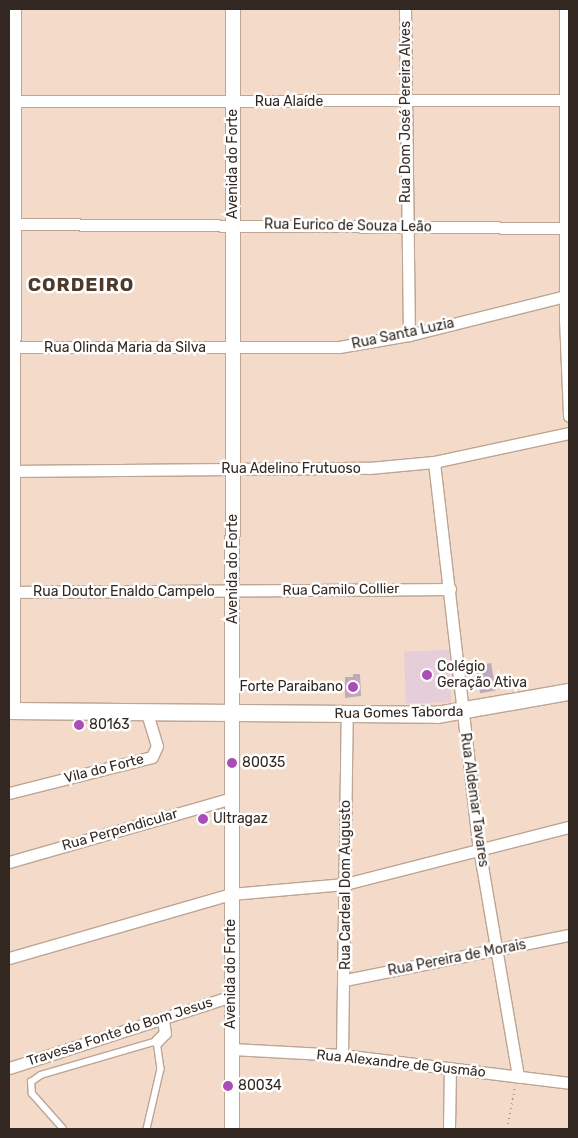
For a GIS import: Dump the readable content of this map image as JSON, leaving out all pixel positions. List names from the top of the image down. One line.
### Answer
{"streets":{"main road":["Rua Gomes Taborda"],"street":["Rua Alaíde","Rua Dom José Pereira Alves","Avenida do Forte","Rua Eurico de Souza Leão","Rua Santa Luzia","Rua Olinda Maria da Silva","Rua Adelino Frutuoso","Rua Camilo Collier","Rua Doutor Enaldo Campelo","Vila do Forte","Rua Aldemar Tavares","Rua Perpendicular","Rua Cardeal Dom Augusto","Rua Pereira de Morais","Travessa Fonte do Bom Jesus","Rua Alexandre de Gusmão"]},"crossings":[["Rua Alaíde","Rua Dom José Pereira Alves"],["Rua Alaíde","Avenida do Forte"],["Rua Dom José Pereira Alves","Rua Eurico de Souza Leão"],["Rua Dom José Pereira Alves","Rua Santa Luzia"],["Avenida do Forte","Rua Eurico de Souza Leão"],["Avenida do Forte","Rua Santa Luzia"],["Avenida do Forte","Rua Olinda Maria da Silva"],["Avenida do Forte","Rua Adelino Frutuoso"],["Avenida do Forte","Rua Camilo Collier"],["Avenida do Forte","Rua Doutor Enaldo Campelo"],["Avenida do Forte","Rua Gomes Taborda"],["Avenida do Forte","Rua Perpendicular"],["Avenida do Forte","Travessa Fonte do Bom Jesus"],["Avenida do Forte","Rua Alexandre de Gusmão"],["Rua Santa Luzia","Rua Olinda Maria da Silva"],["Rua Adelino Frutuoso","Rua Aldemar Tavares"],["Rua Camilo Collier","Rua Doutor Enaldo Campelo"],["Rua Camilo Collier","Rua Aldemar Tavares"],["Rua Gomes Taborda","Vila do Forte"],["Rua Gomes Taborda","Rua Aldemar Tavares"],["Rua Gomes Taborda","Rua Cardeal Dom Augusto"],["Rua Aldemar Tavares","Rua Pereira de Morais"],["Rua Aldemar Tavares","Rua Alexandre de Gusmão"],["Rua Cardeal Dom Augusto","Rua Pereira de Morais"],["Rua Cardeal Dom Augusto","Rua Alexandre de Gusmão"]],"districts":["CORDEIRO"],"places":["Colégio Geração Ativa","Forte Paraibano","80163","80035","Ultragaz","80034"]}
